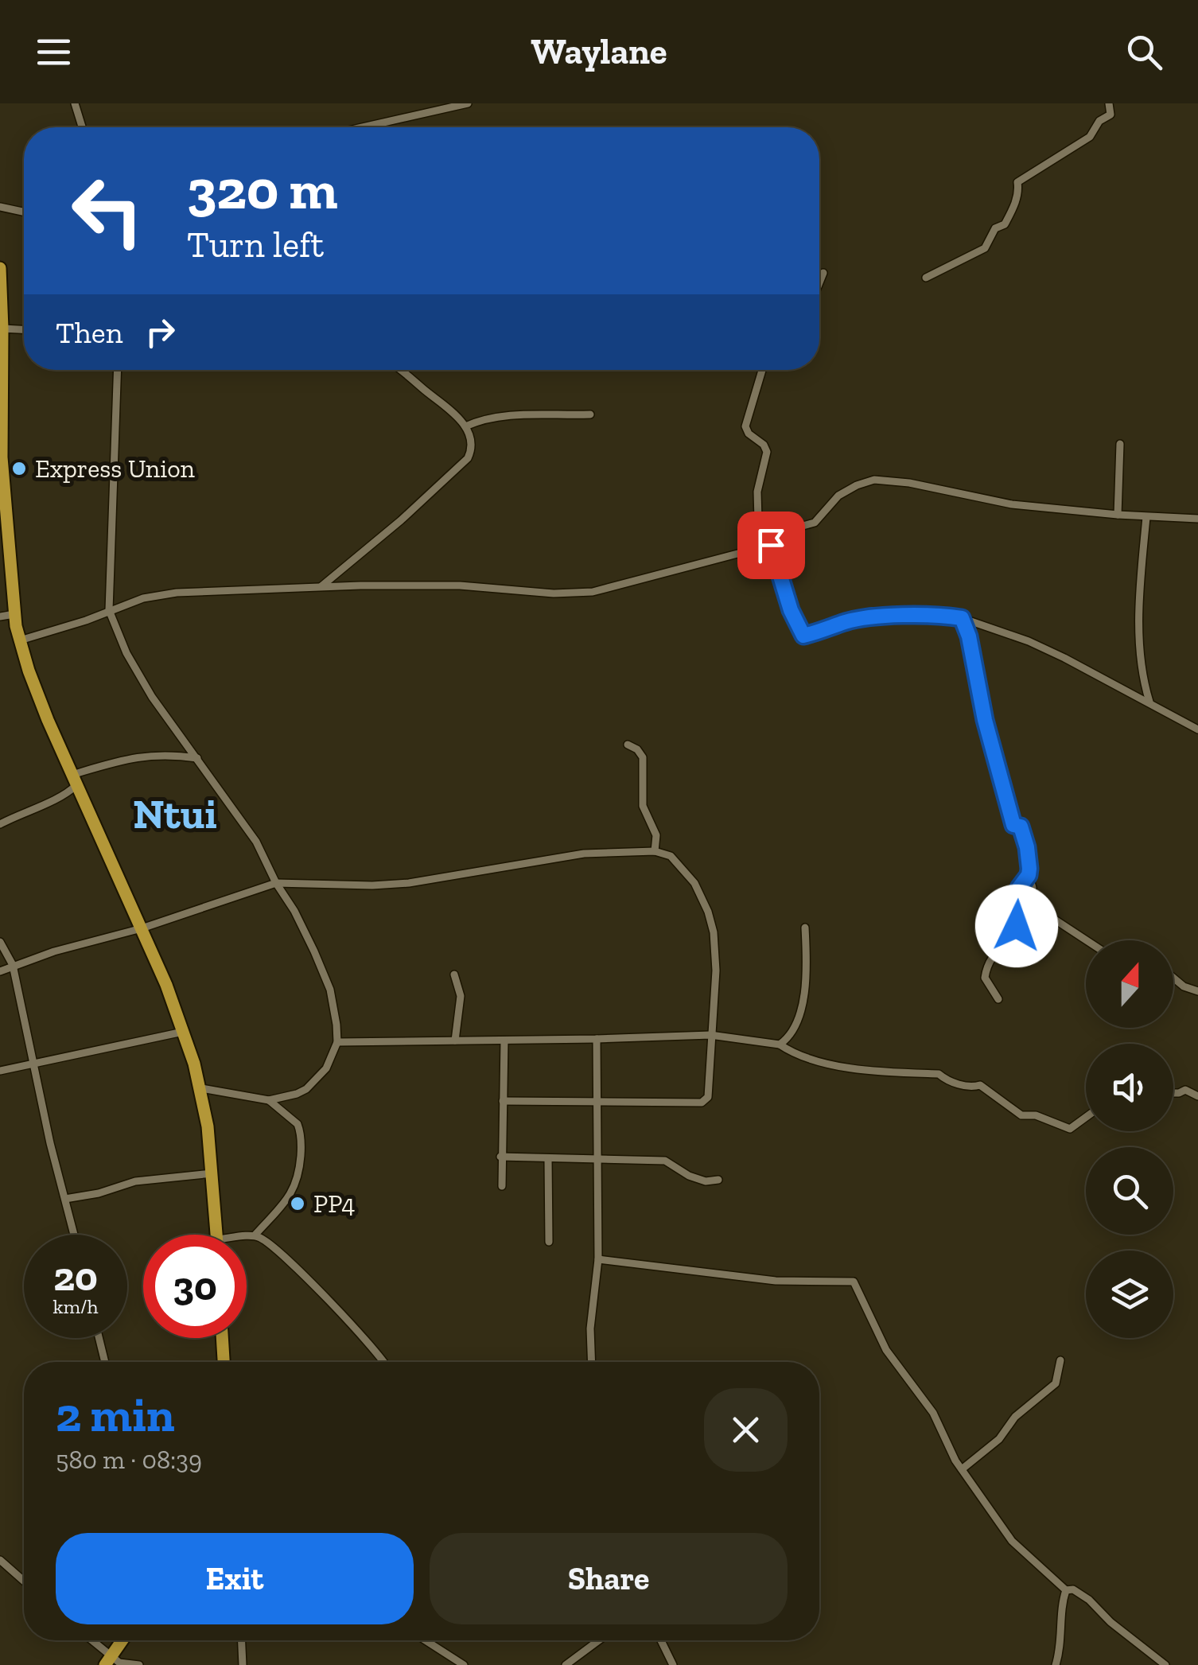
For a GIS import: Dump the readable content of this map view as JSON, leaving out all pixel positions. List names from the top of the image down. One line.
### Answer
{"districts":["Ntui"],"places":["Express Union","PP4"],"north":"top","page":{"header":"Waylane","turn":["320 m","Turn left"],"then":"Then","speed":"20 km/h","limit":"30","heading":["2 min","580 m · 08:39"],"buttons":["Exit","Share"]}}
